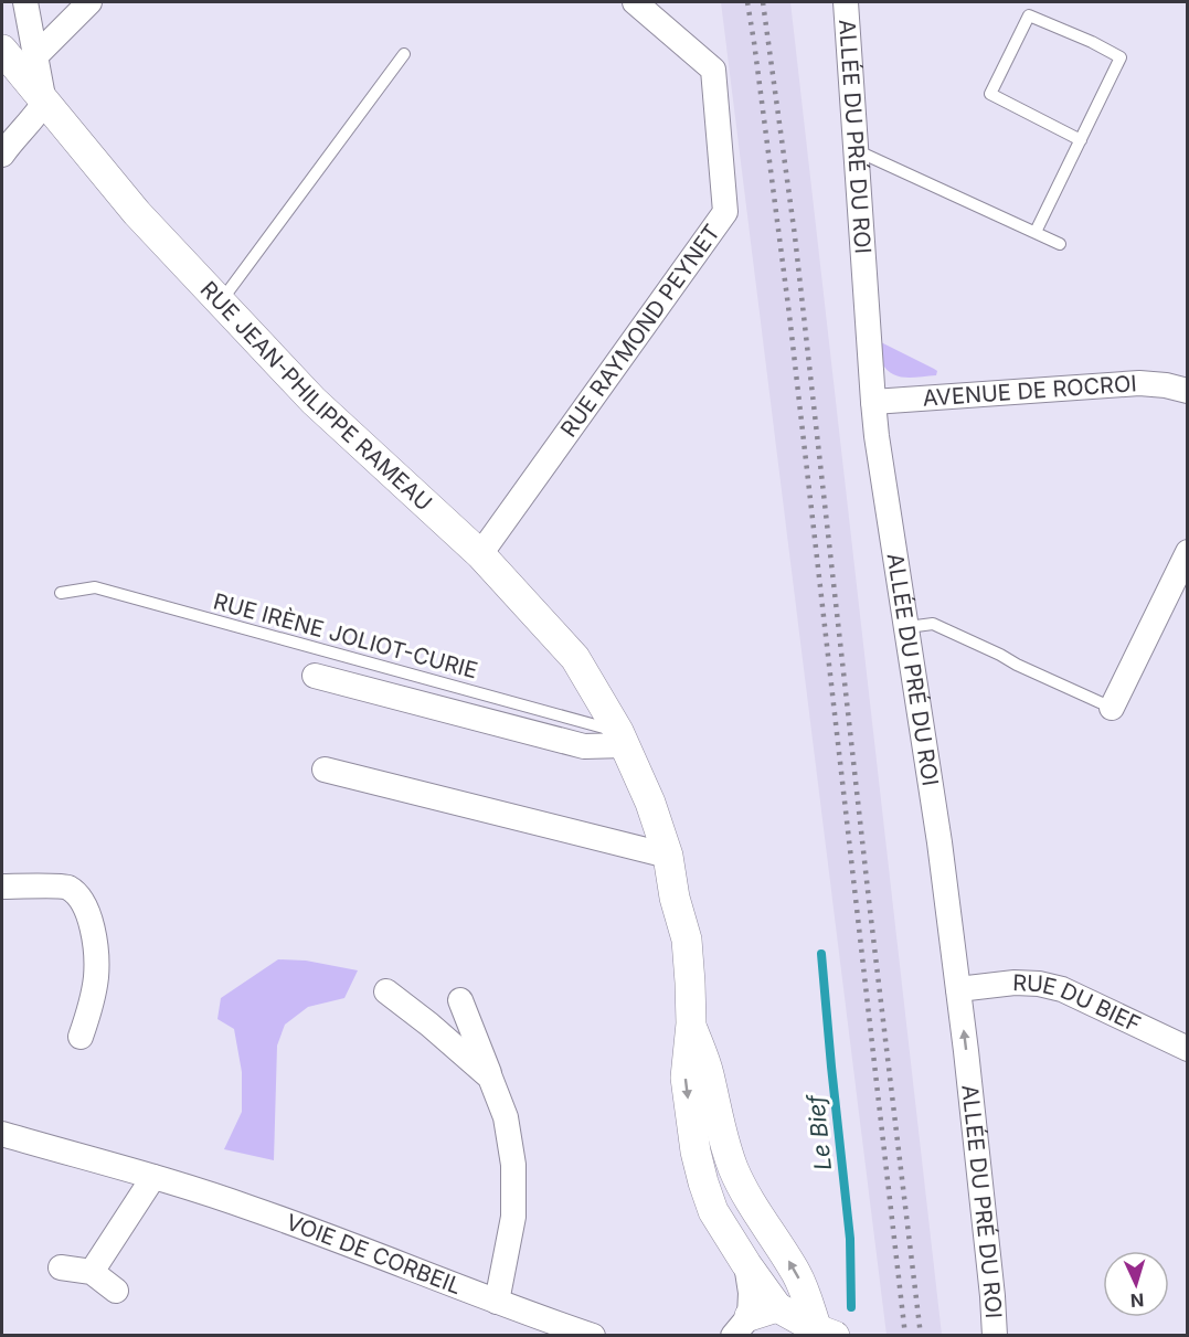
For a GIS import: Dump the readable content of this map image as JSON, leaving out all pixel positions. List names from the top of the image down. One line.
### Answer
{"streets":{"street":["ALLÉE DU PRÉ DU ROI","RUE RAYMOND PEYNET","AVENUE DE ROCROI","RUE JEAN-PHILIPPE RAMEAU","RUE DU BIEF","VOIE DE CORBEIL"],"lane":["RUE IRÈNE JOLIOT-CURIE"]},"crossings":[["ALLÉE DU PRÉ DU ROI","AVENUE DE ROCROI"],["ALLÉE DU PRÉ DU ROI","RUE DU BIEF"],["RUE RAYMOND PEYNET","RUE JEAN-PHILIPPE RAMEAU"],["RUE JEAN-PHILIPPE RAMEAU","RUE IRÈNE JOLIOT-CURIE"]],"water":["Le Bief"],"north":"bottom"}
